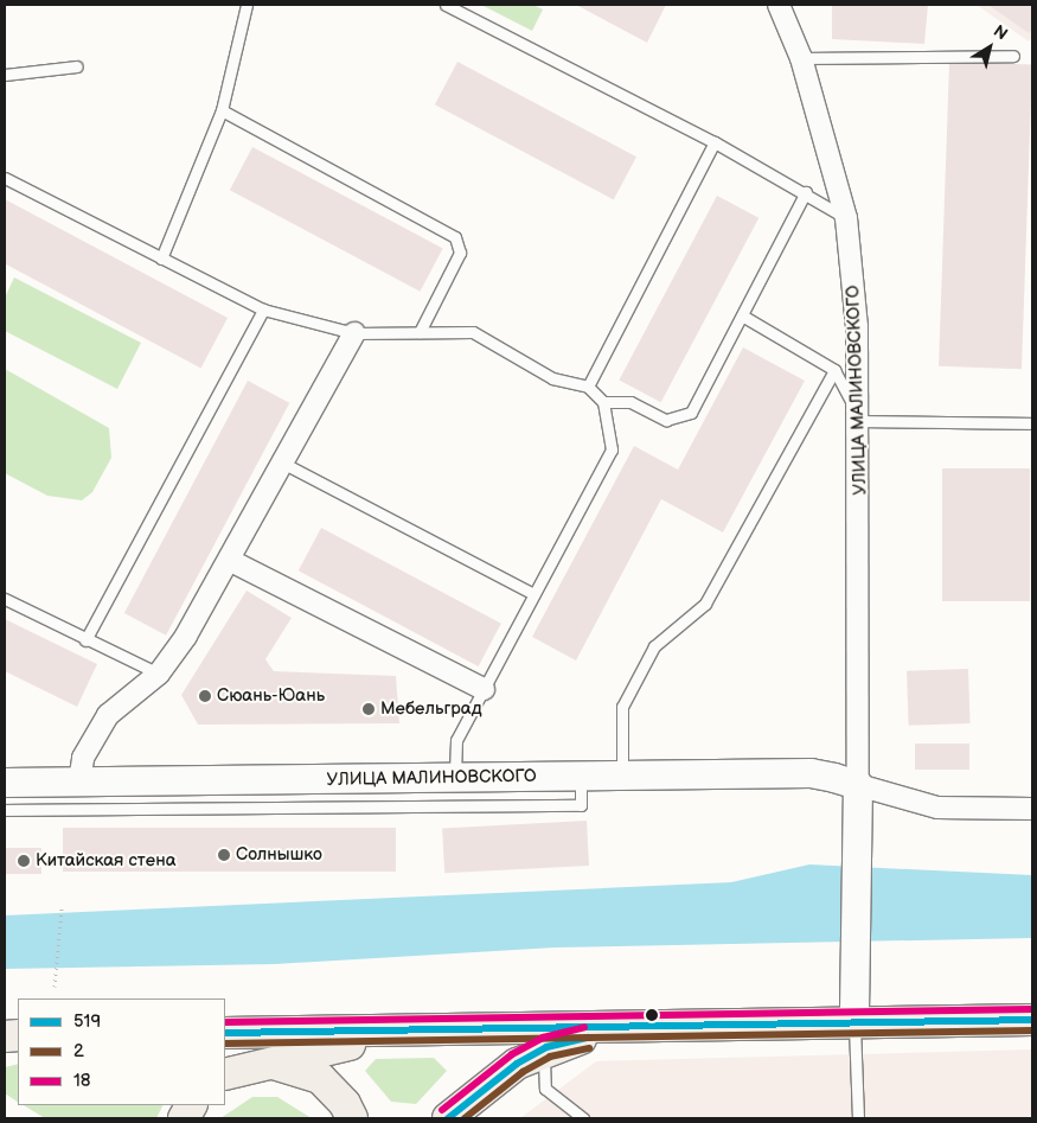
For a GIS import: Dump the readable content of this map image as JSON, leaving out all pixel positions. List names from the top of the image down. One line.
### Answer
{"streets":{"main road":["УЛИЦА МАЛИНОВСКОГО"]},"places":["Сюань-Юань","Мебельград","Солнышко","Китайская стена"],"lines":["transit line 18","transit line 519","transit line 2"],"legend":["519","2","18"],"north":"top right"}
